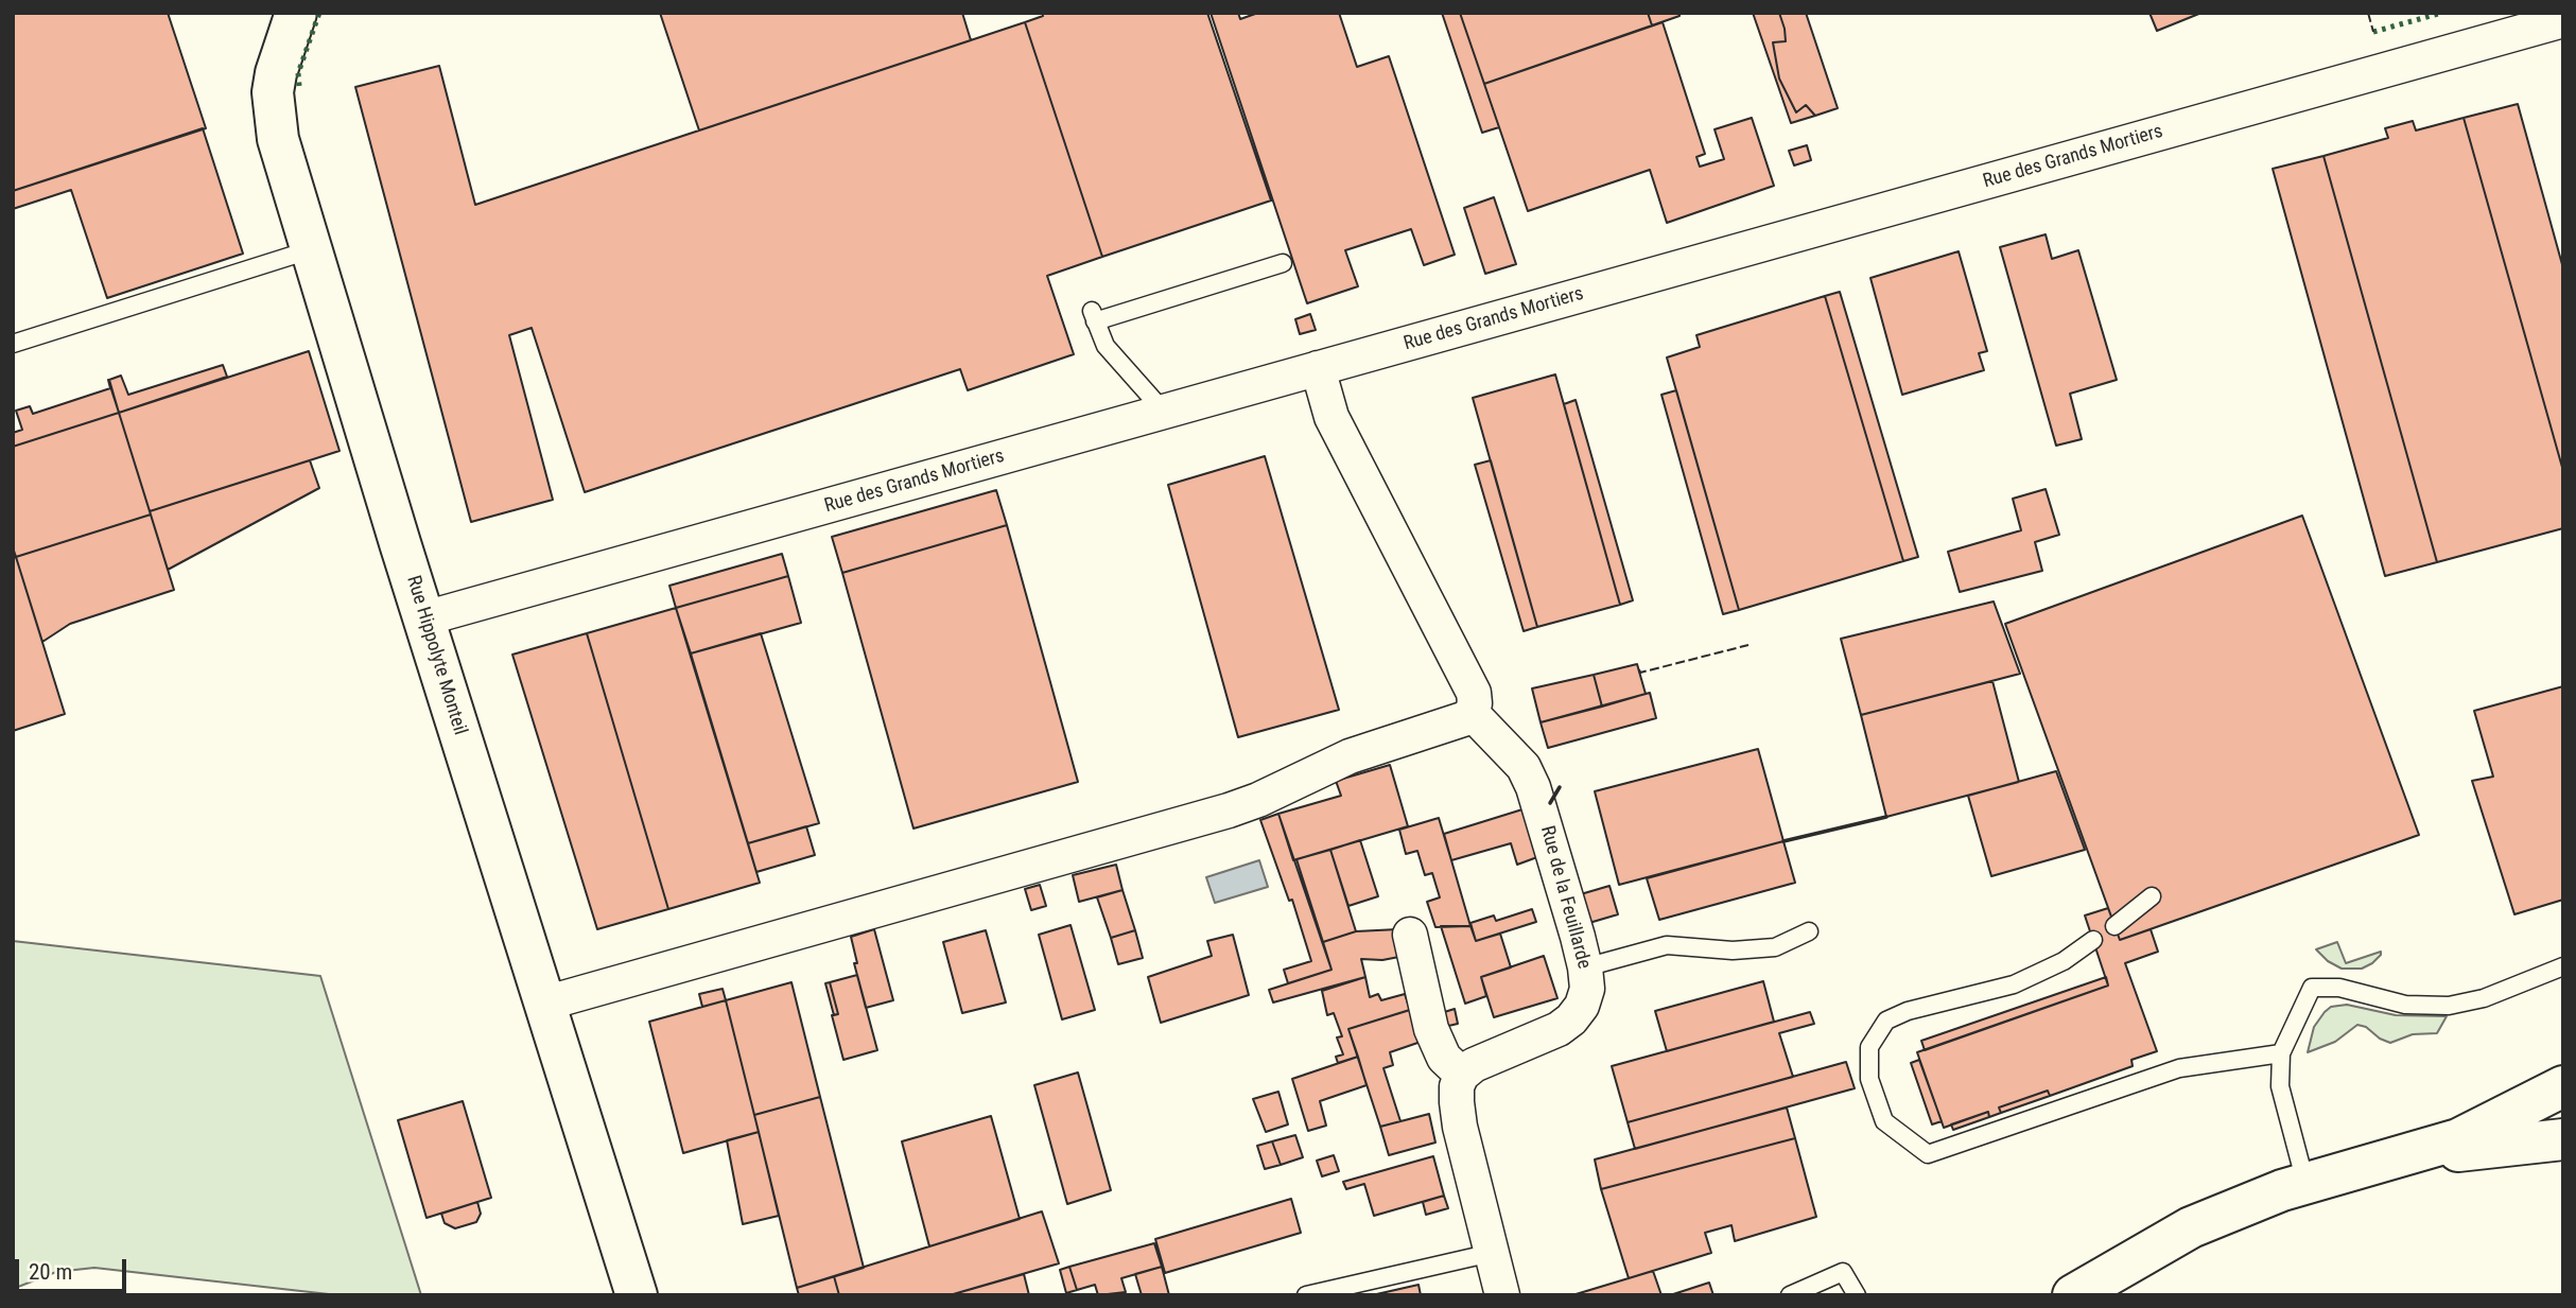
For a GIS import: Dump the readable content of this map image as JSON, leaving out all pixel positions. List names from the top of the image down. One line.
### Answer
{"streets":{"street":["Rue des Grands Mortiers","Rue Hippolyte Monteil","Rue de la Feuillarde"]},"crossings":[["Rue des Grands Mortiers","Rue Hippolyte Monteil"]],"scale_bar":"20 m"}
